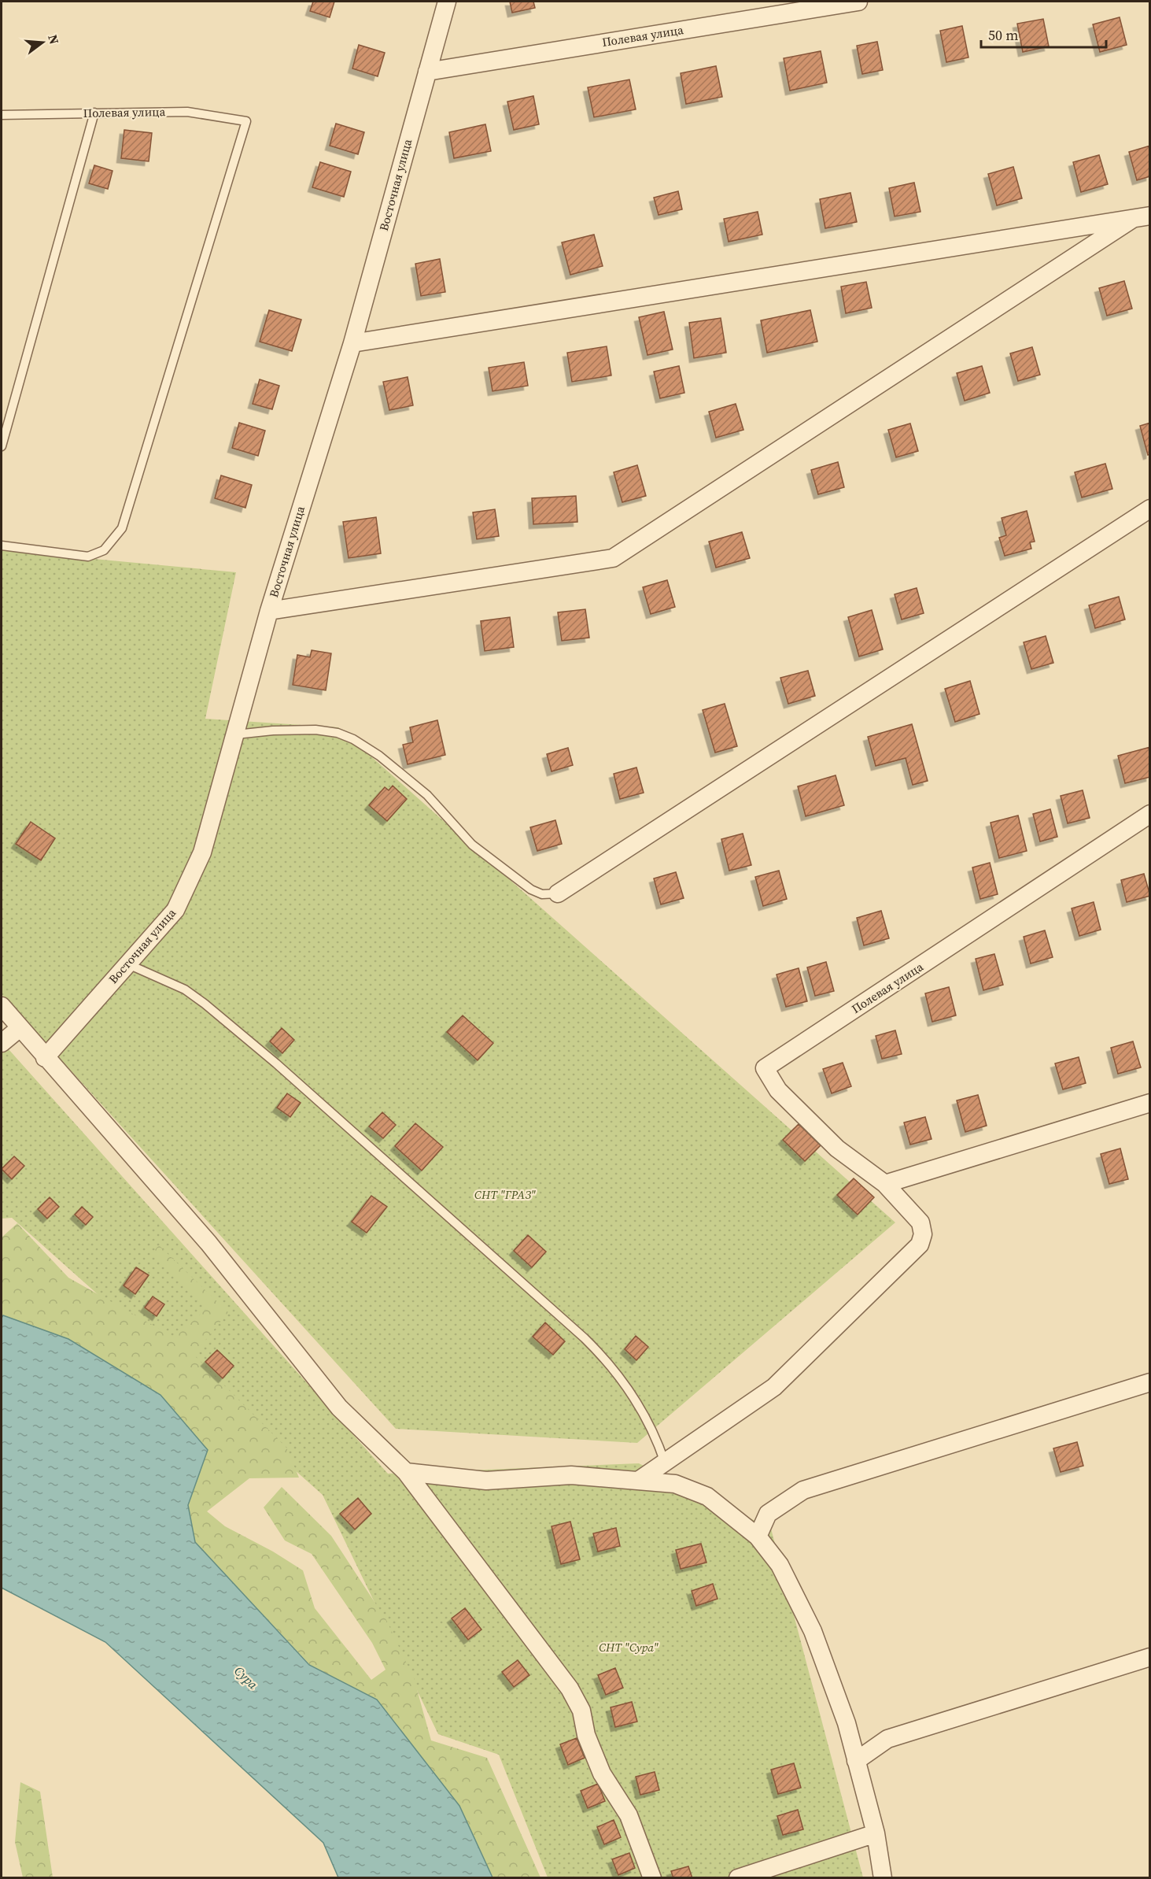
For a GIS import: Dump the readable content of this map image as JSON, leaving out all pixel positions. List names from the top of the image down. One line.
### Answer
{"streets":{"street":["Полевая улица","Восточная улица"]},"crossings":[["Полевая улица","Восточная улица"]],"water":["Сура"],"parks":["СНТ \"ГРАЗ\"","СНТ \"Сура\""],"scale_bar":"50 m","north":"right"}
